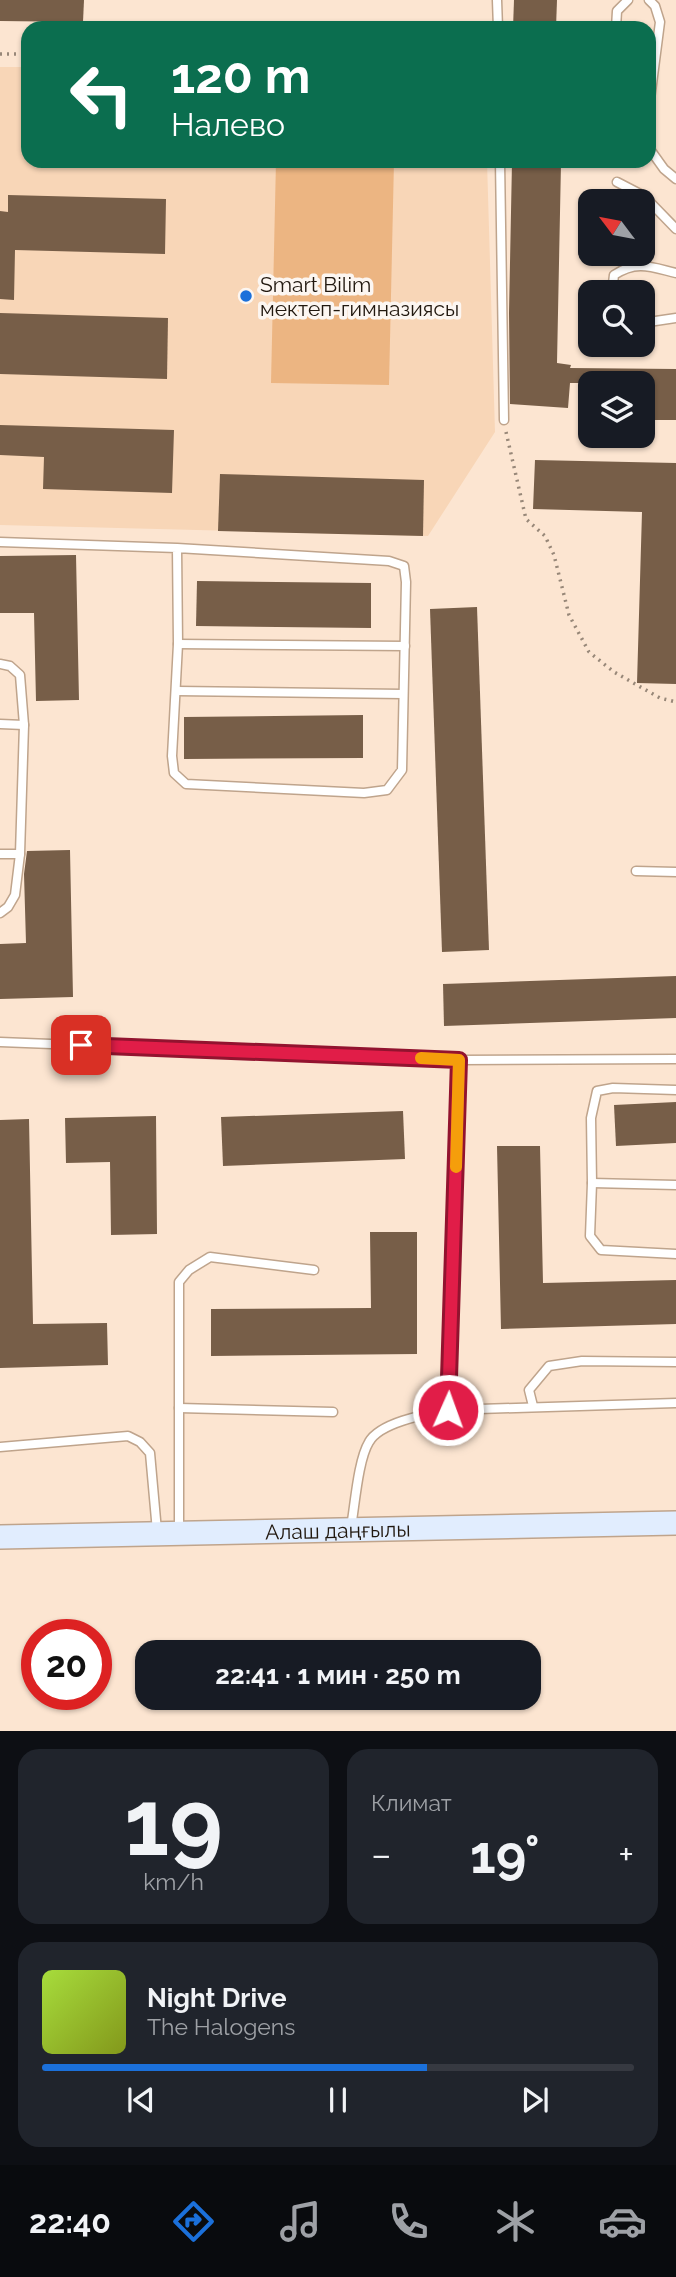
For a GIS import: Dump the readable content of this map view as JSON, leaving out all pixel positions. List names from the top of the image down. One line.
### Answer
{"streets":{"main road":["Алаш даңғылы"]},"places":["Smart Bilim мектеп-гимназиясы"],"north":"top left","page":{"turn":["120 m","Налево"],"limit":"20","trip":"22:41 · 1 мин · 250 m","tile":[["19","km/h"],"Климат"],"heat":["−","19°","+"],"song":["Night Drive","The Halogens"],"tabs":"22:40"}}
